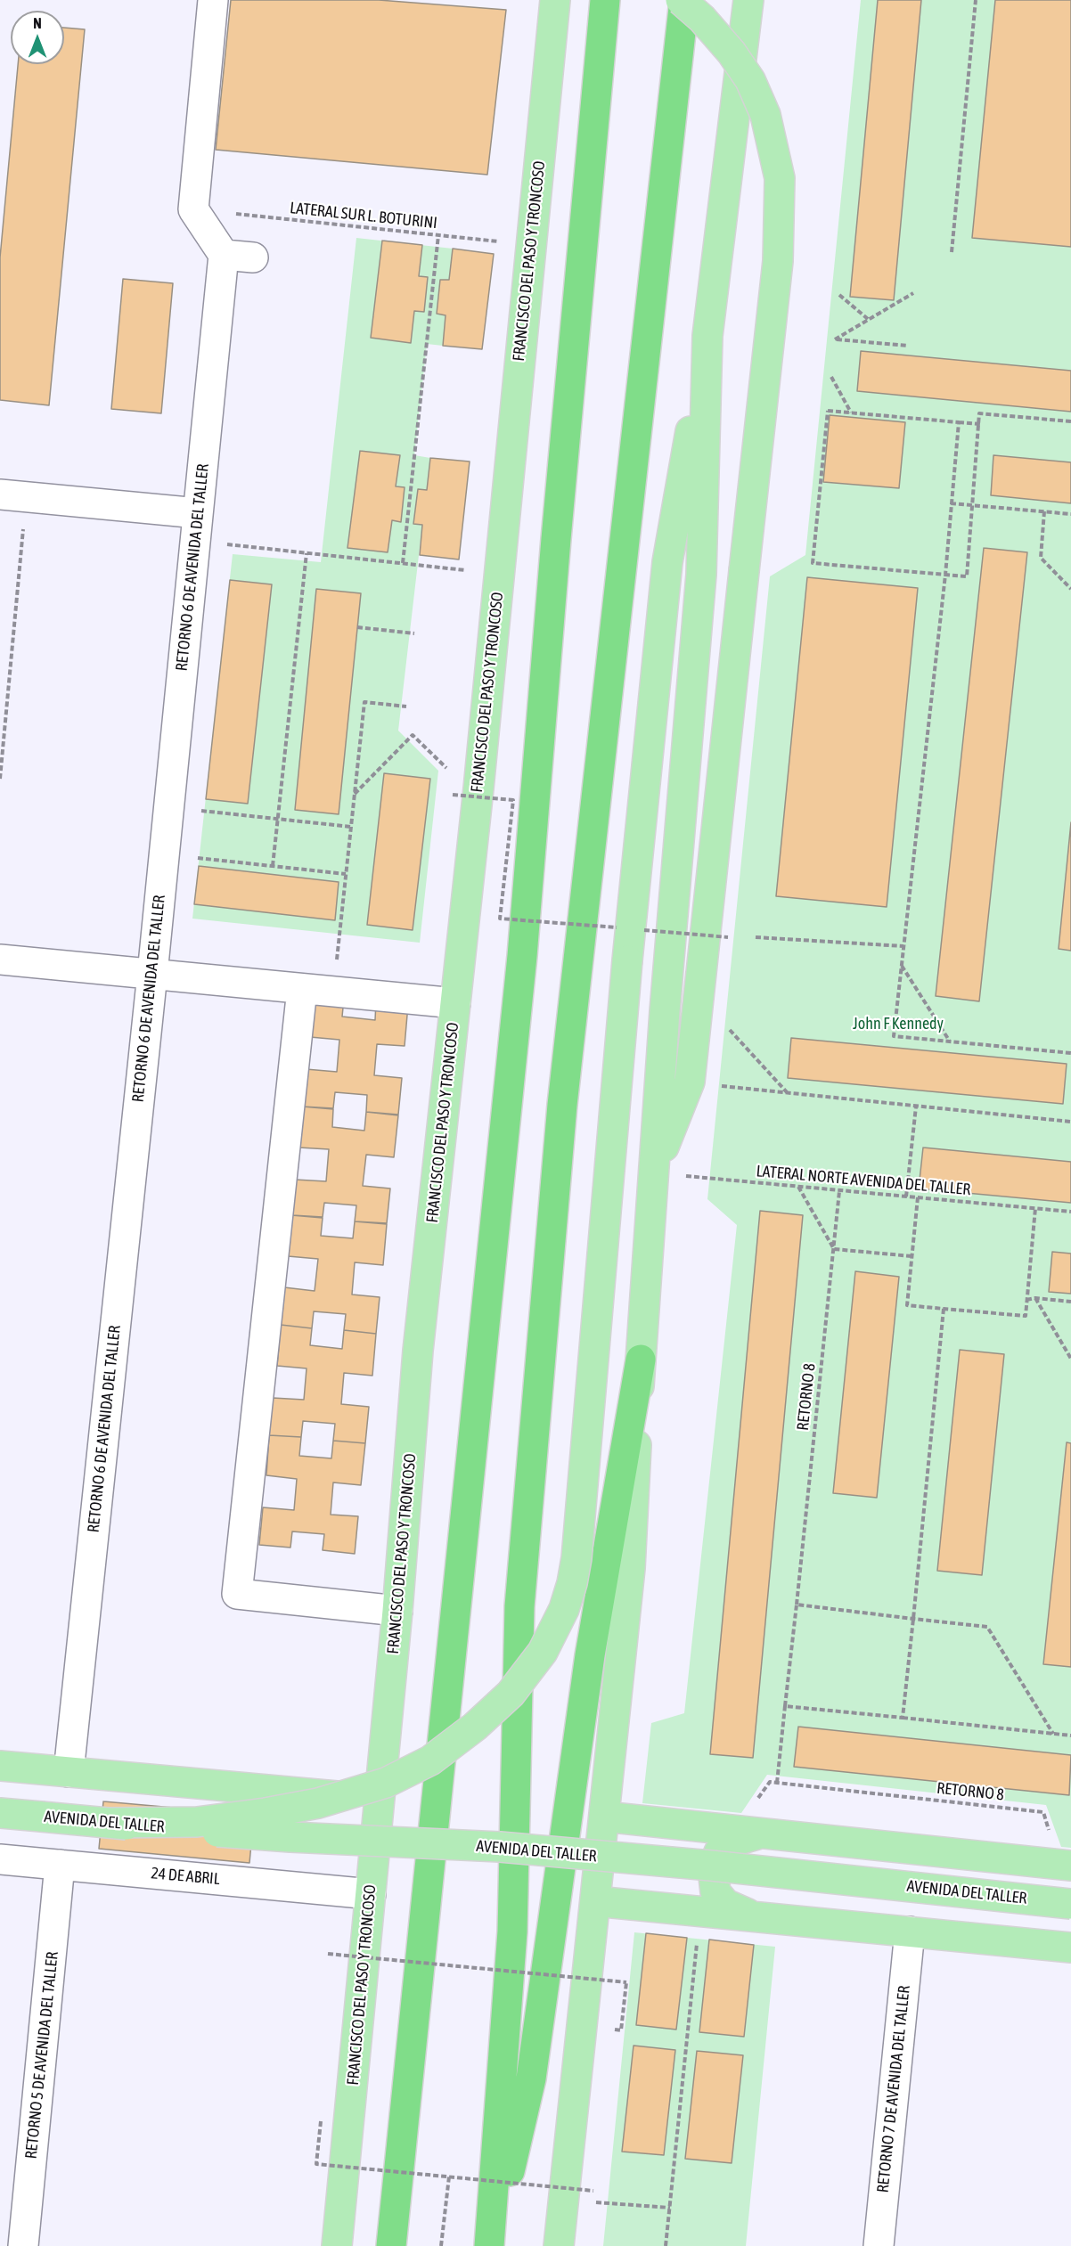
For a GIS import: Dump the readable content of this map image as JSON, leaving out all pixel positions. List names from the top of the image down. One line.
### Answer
{"streets":{"main road":["FRANCISCO DEL PASO Y TRONCOSO","AVENIDA DEL TALLER"],"street":["RETORNO 6 DE AVENIDA DEL TALLER","24 DE ABRIL","RETORNO 5 DE AVENIDA DEL TALLER","RETORNO 7 DE AVENIDA DEL TALLER"],"path":["LATERAL SUR L. BOTURINI","LATERAL NORTE AVENIDA DEL TALLER","RETORNO 8"]},"crossings":[["LATERAL SUR L. BOTURINI","FRANCISCO DEL PASO Y TRONCOSO"],["FRANCISCO DEL PASO Y TRONCOSO","24 DE ABRIL"],["LATERAL NORTE AVENIDA DEL TALLER","RETORNO 8"],["24 DE ABRIL","RETORNO 5 DE AVENIDA DEL TALLER"]],"parks":["John F Kennedy"],"north":"top"}
